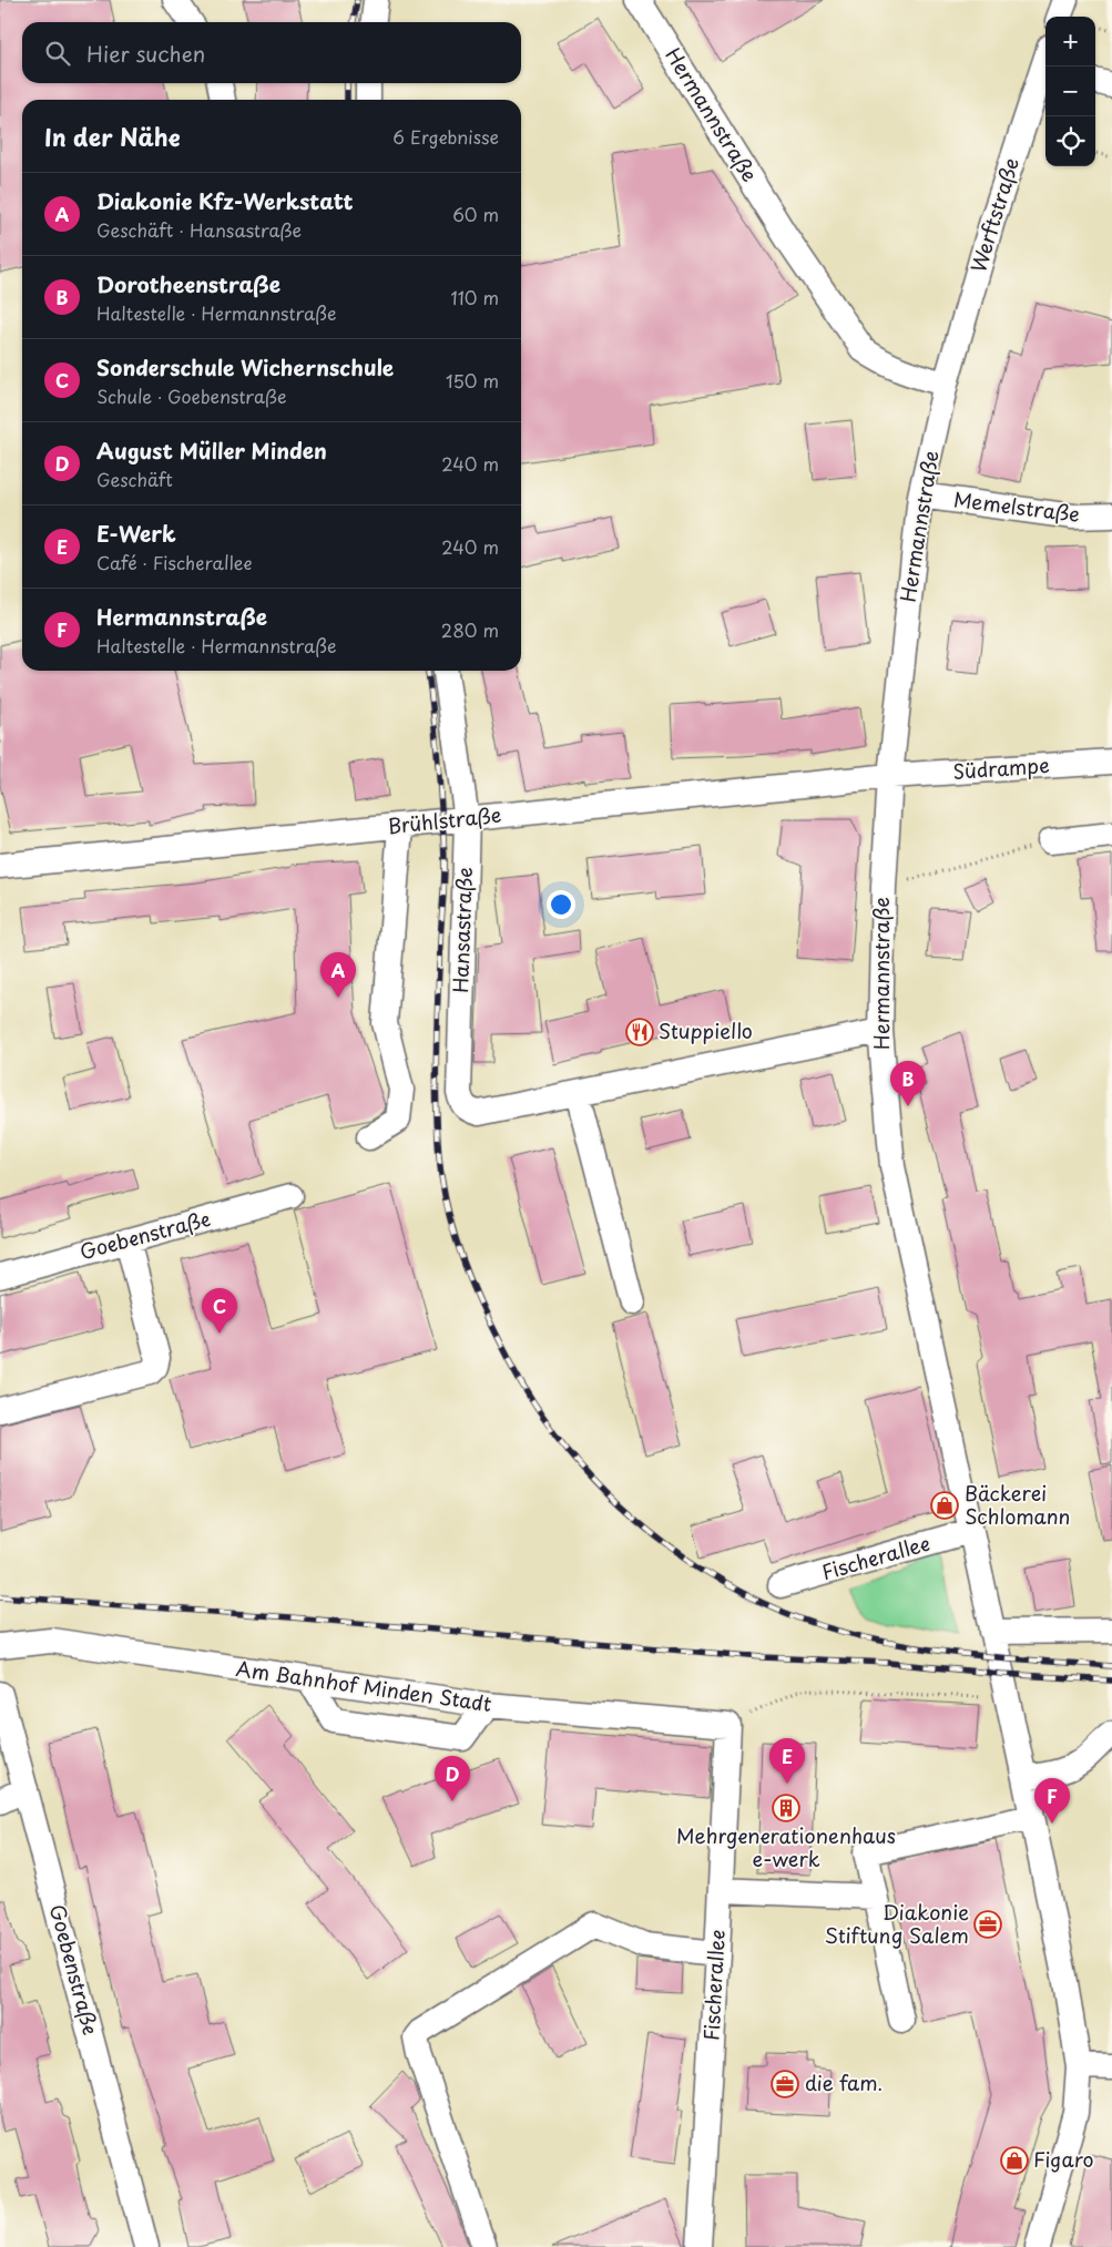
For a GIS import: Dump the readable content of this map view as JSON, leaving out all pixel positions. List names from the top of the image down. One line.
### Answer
{"streets":{"street":["Hermannstraße","Werftstraße","Memelstraße","Südrampe","Brühlstraße","Hansastraße","Goebenstraße","Fischerallee","Am Bahnhof Minden Stadt"]},"crossings":[["Hermannstraße","Werftstraße"],["Hermannstraße","Memelstraße"],["Hermannstraße","Südrampe"],["Hermannstraße","Brühlstraße"],["Hermannstraße","Fischerallee"],["Südrampe","Brühlstraße"],["Brühlstraße","Hansastraße"],["Fischerallee","Am Bahnhof Minden Stadt"]],"places":{"restaurant":["Stuppiello"],"shop":["Bäckerei Schlomann","Figaro"],"building":["Mehrgenerationenhaus e-werk"],"office":["Diakonie Stiftung Salem","die fam."]},"page":{"map_buttons":["+","−"],"search":"Hier suchen","heading":["In der Nähe","6 Ergebnisse"],"list":[{"mark":"A","name":"Diakonie Kfz-Werkstatt","note":"Geschäft · Hansastraße","value":"60 m"},{"mark":"B","name":"Dorotheenstraße","note":"Haltestelle · Hermannstraße","value":"110 m"},{"mark":"C","name":"Sonderschule Wichernschule","note":"Schule · Goebenstraße","value":"150 m"},{"mark":"D","name":"August Müller Minden","note":"Geschäft","value":"240 m"},{"mark":"E","name":"E-Werk","note":"Café · Fischerallee","value":"240 m"},{"mark":"F","name":"Hermannstraße","note":"Haltestelle · Hermannstraße","value":"280 m"}],"pins":["A","B","C","E","D","F"]}}
